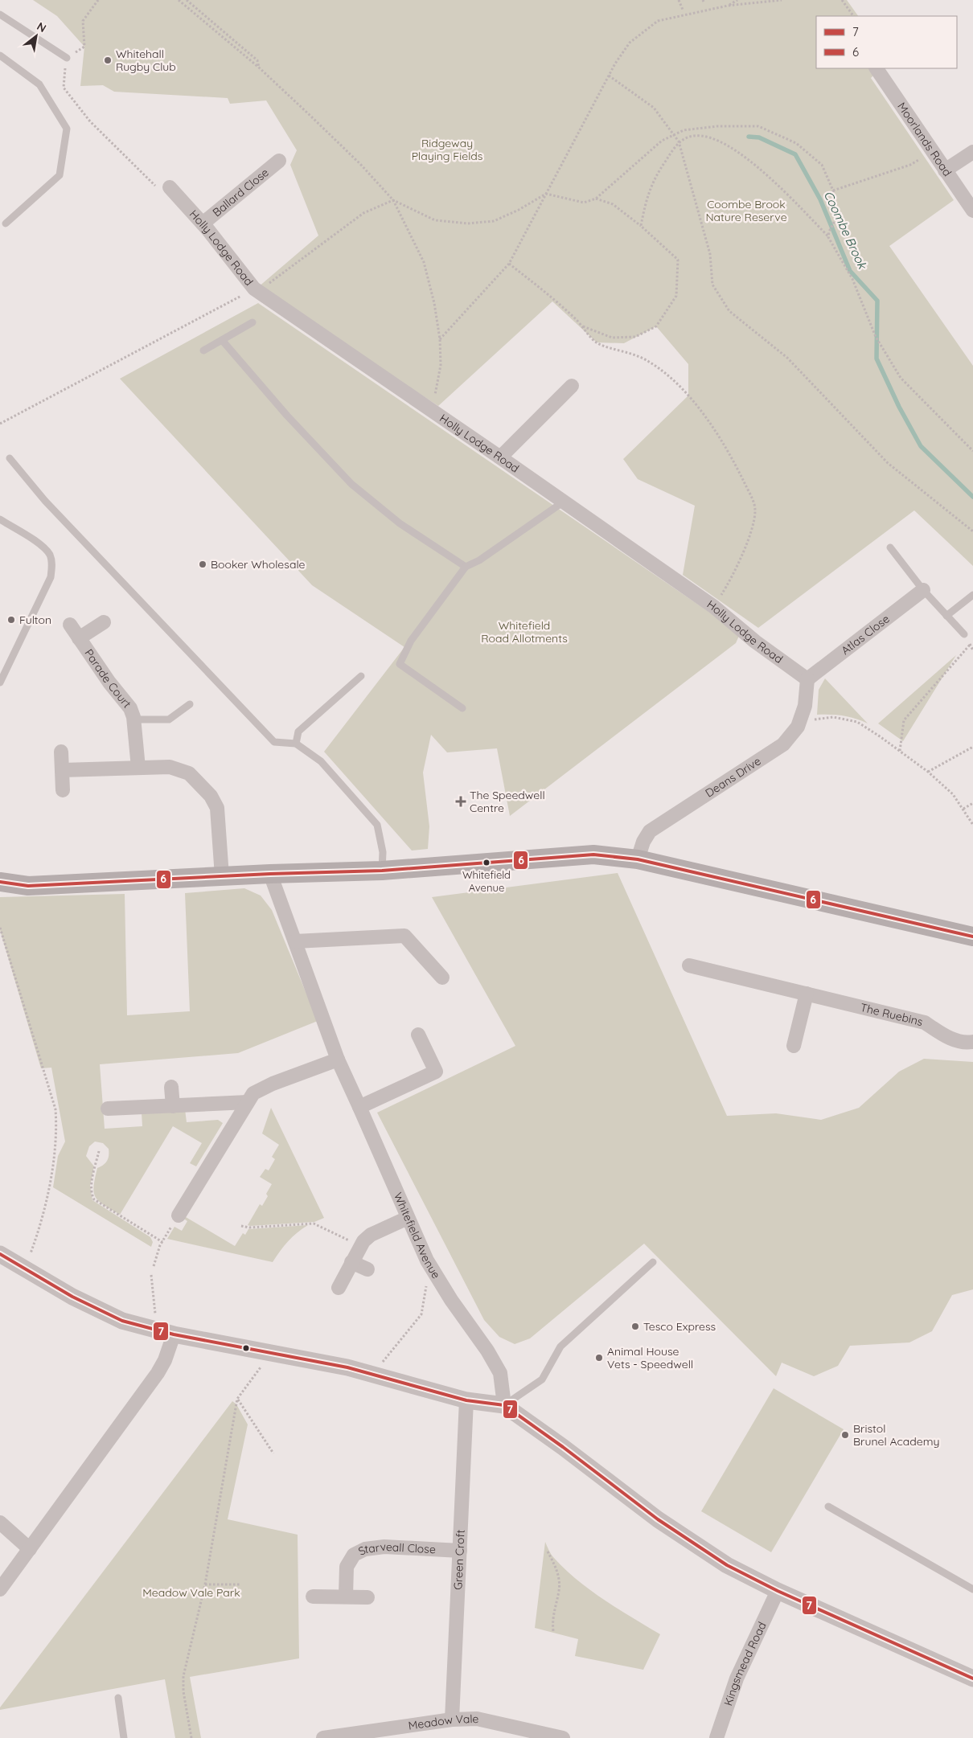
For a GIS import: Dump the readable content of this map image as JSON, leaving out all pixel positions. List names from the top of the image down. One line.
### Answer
{"streets":{"street":["Moorlands Road","Ballard Close","Holly Lodge Road","Atlas Close","Parade Court","Deans Drive","The Ruebins","Whitefield Avenue","Starveall Close","Green Croft","Kingsmead Road","Meadow Vale"]},"crossings":[["Ballard Close","Holly Lodge Road"],["Holly Lodge Road","Atlas Close"],["Holly Lodge Road","Deans Drive"],["Atlas Close","Deans Drive"],["Starveall Close","Green Croft"],["Green Croft","Meadow Vale"]],"water":["Coombe Brook"],"parks":["Ridgeway Playing Fields","Coombe Brook Nature Reserve","Whitefield Road Allotments","Meadow Vale Park"],"places":{"other":["Whitehall Rugby Club","Booker Wholesale","Fulton","Whitefield Avenue","Tesco Express","Animal House Vets - Speedwell","Bristol Brunel Academy"],"health":["The Speedwell Centre"]},"lines":["transit line 6","transit line 7"],"legend":["7","6"],"north":"top right"}
